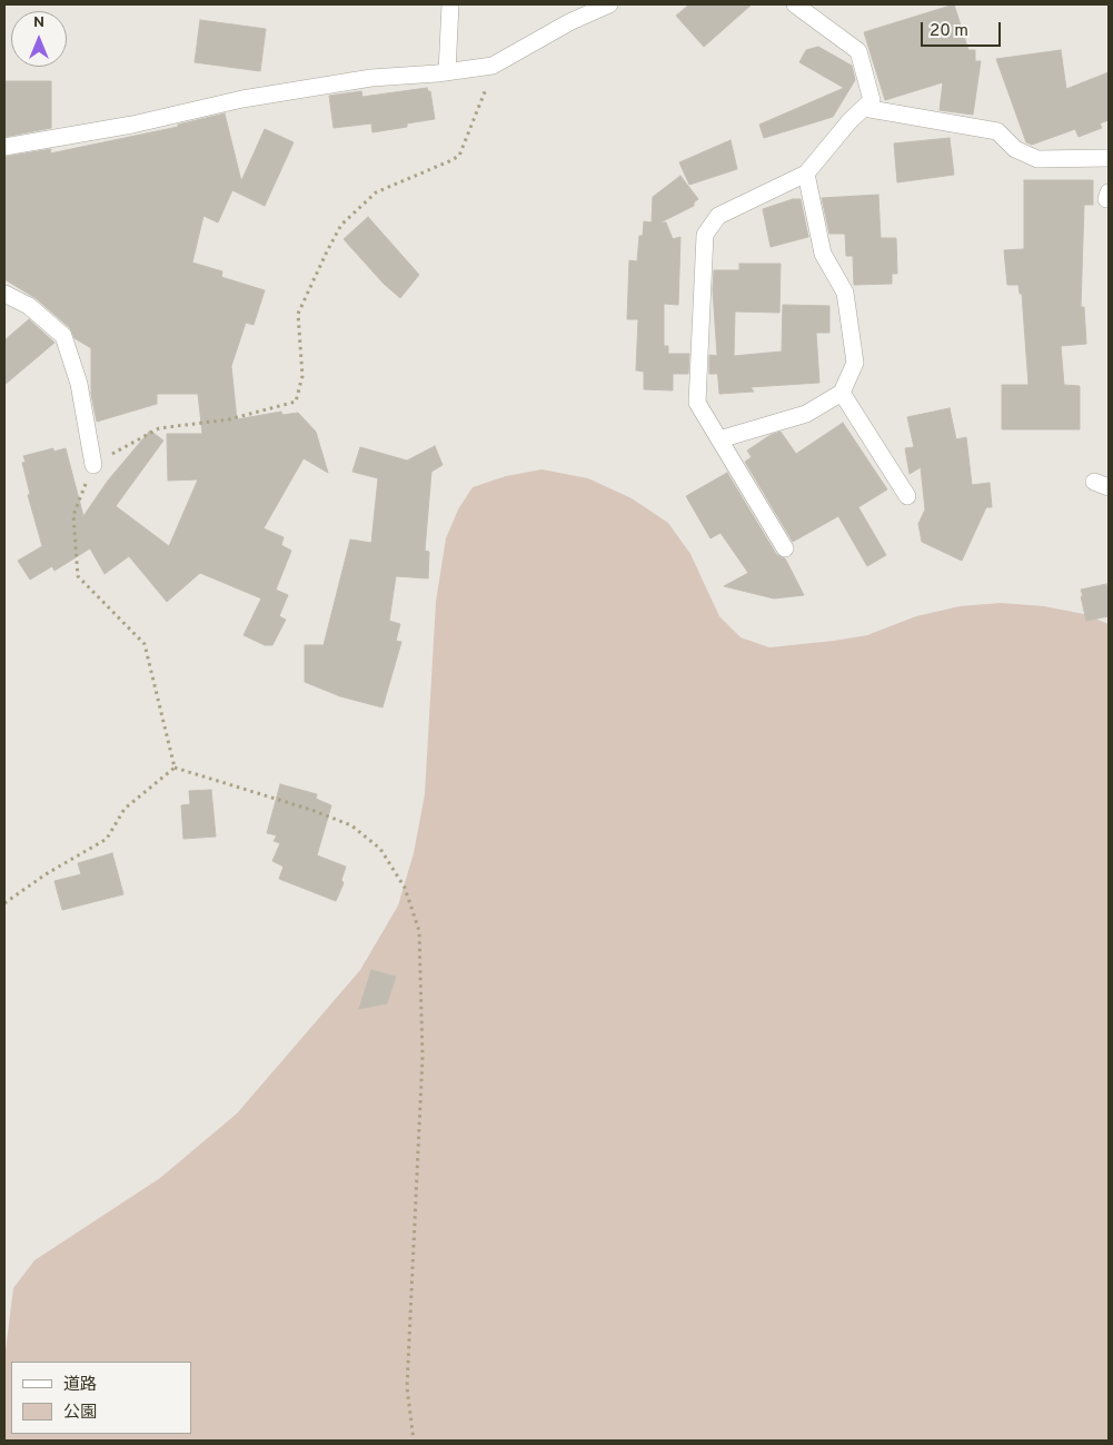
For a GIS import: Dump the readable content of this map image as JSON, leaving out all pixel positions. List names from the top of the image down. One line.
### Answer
{"legend":["道路","公園"],"scale_bar":"20 m","north":"top"}
